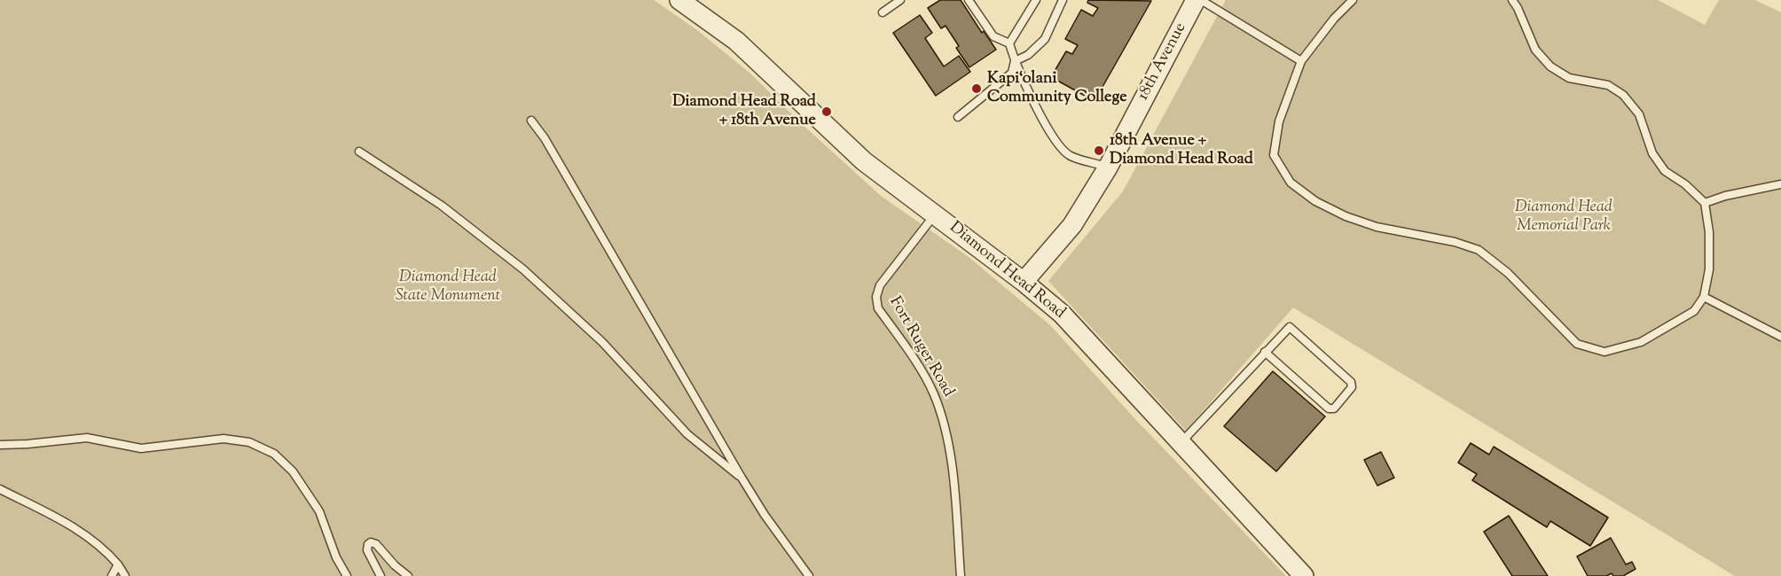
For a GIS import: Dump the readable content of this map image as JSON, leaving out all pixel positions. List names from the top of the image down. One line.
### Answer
{"streets":{"street":["18th Avenue","Diamond Head Road"],"lane":["Fort Ruger Road"]},"crossings":[["18th Avenue","Diamond Head Road"],["Diamond Head Road","Fort Ruger Road"]],"parks":["Diamond Head Memorial Park","Diamond Head State Monument"],"places":["Kapi‘olani Community College","Diamond Head Road + 18th Avenue","18th Avenue + Diamond Head Road"]}
